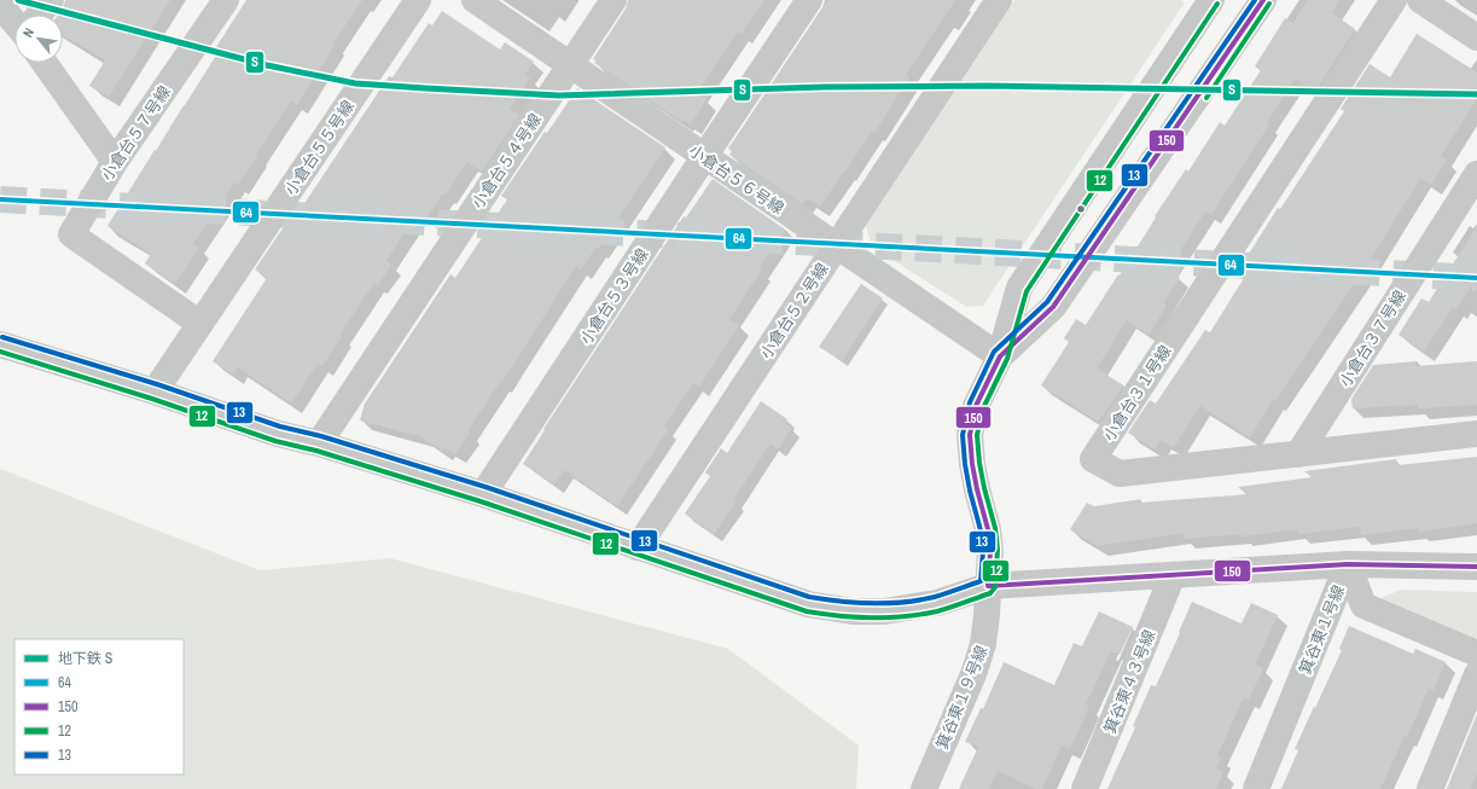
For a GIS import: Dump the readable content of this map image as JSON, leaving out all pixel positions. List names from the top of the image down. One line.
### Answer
{"streets":{"street":["小倉台５７号線","小倉台５５号線","小倉台５４号線","小倉台５６号線","小倉台５３号線","小倉台５２号線","小倉台３７号線","小倉台３１号線","箕谷東１号線","箕谷東４３号線","箕谷東１９号線"]},"crossings":[["小倉台５７号線","小倉台５５号線"],["小倉台５４号線","小倉台５６号線"],["小倉台５６号線","小倉台５３号線"],["小倉台５６号線","小倉台５２号線"],["小倉台５６号線","箕谷東１９号線"],["小倉台３７号線","小倉台３１号線"]],"lines":["metro line S","transit line 150","transit line 13","transit line 12","transit line 64"],"legend":["地下鉄 S","64","150","12","13"],"north":"top left"}
